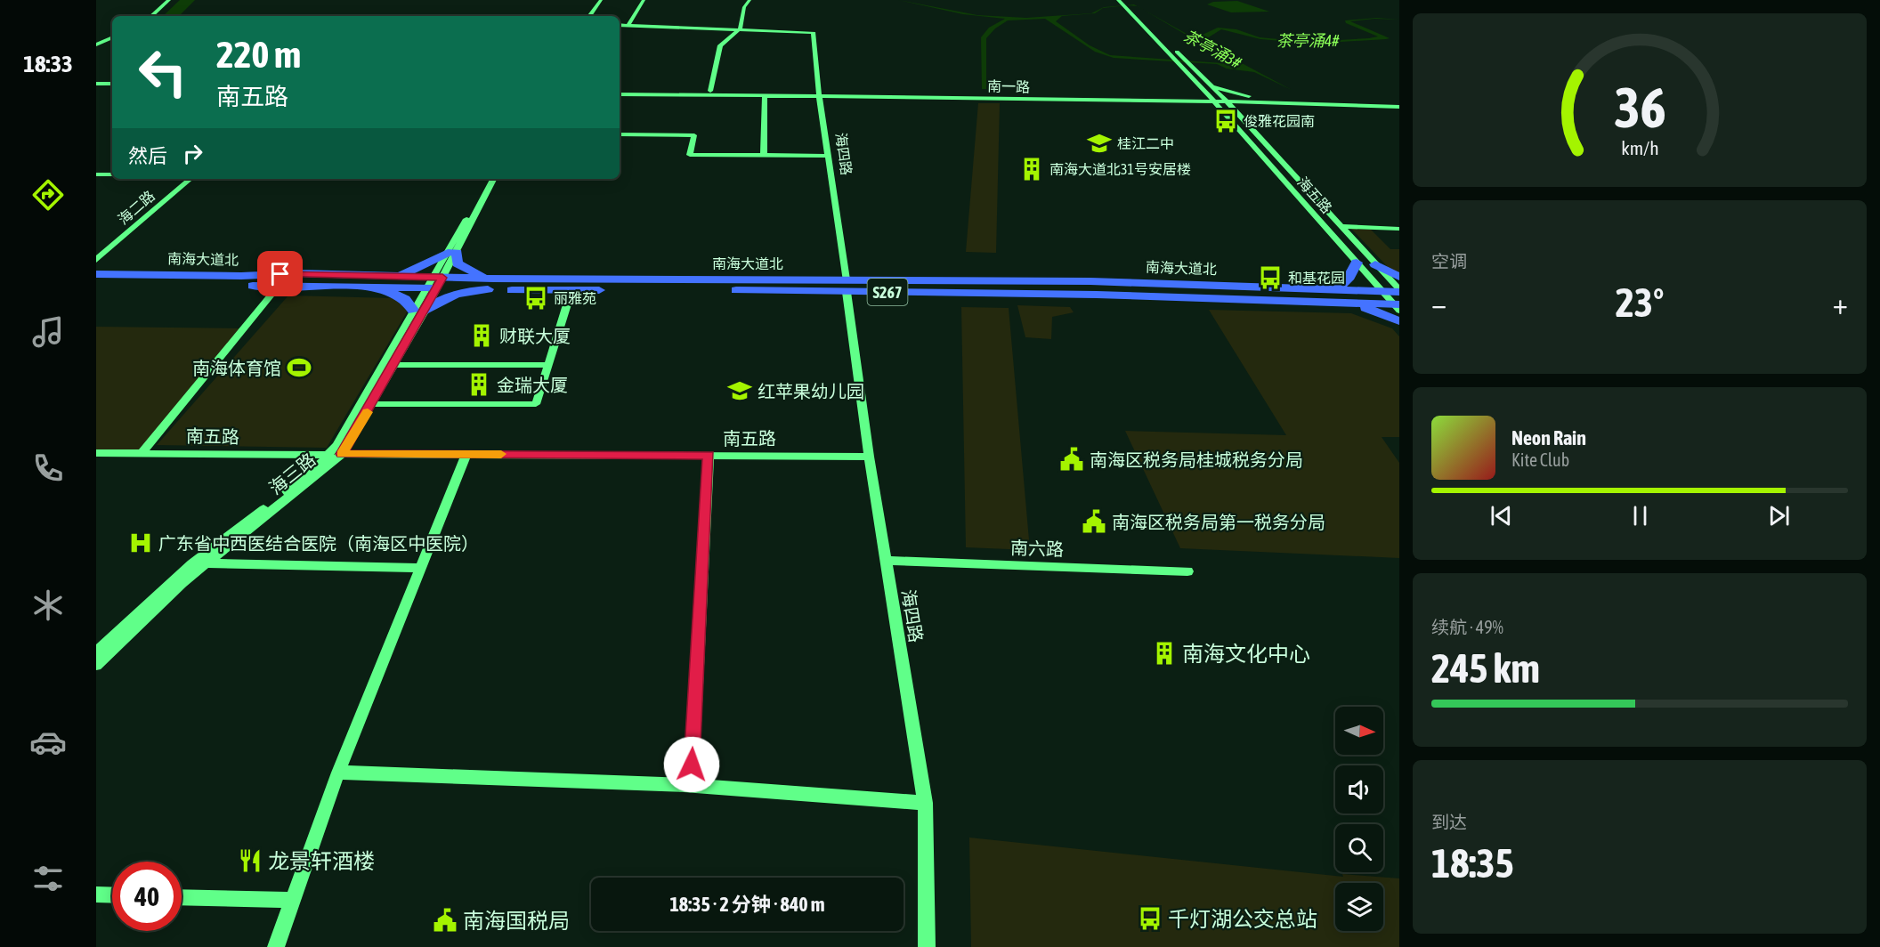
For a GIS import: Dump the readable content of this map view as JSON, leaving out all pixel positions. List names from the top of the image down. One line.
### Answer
{"streets":{"highway":["南海大道北","S267"],"main road":["南一路","海四路","海五路","海二路","南五路","海三路","南六路"]},"crossings":[["南一路","海四路"],["南一路","海五路"],["海四路","南海大道北"],["海四路","南五路"],["海四路","南六路"],["海五路","南海大道北"],["南海大道北","海三路"],["南五路","海三路"]],"water":["茶亭涌4#","茶亭涌3#"],"places":{"bus stop":["俊雅花园南","和基花园","丽雅苑","千灯湖公交总站"],"school or university":["桂江二中","红苹果幼儿园"],"building":["南海大道北31号安居楼","财联大厦","金瑞大厦","南海文化中心"],"sports":["南海体育馆"],"public building":["南海区税务局桂城税务分局","南海区税务局第一税务分局","南海国税局"],"hospital":["广东省中西医结合医院（南海区中医院）"],"restaurant":["龙景轩酒楼"]},"north":"right","page":{"tabs":"18:33","turn":["220 m","南五路"],"then":"然后","tile":["空调",["续航 · 49%","245 km"],["到达","18:35"]],"heat":["−","23°","+"],"song":["Neon Rain","Kite Club"],"limit":"40","trip":"18:35 · 2 分钟 · 840 m","gauge":["36","km/h"]}}
